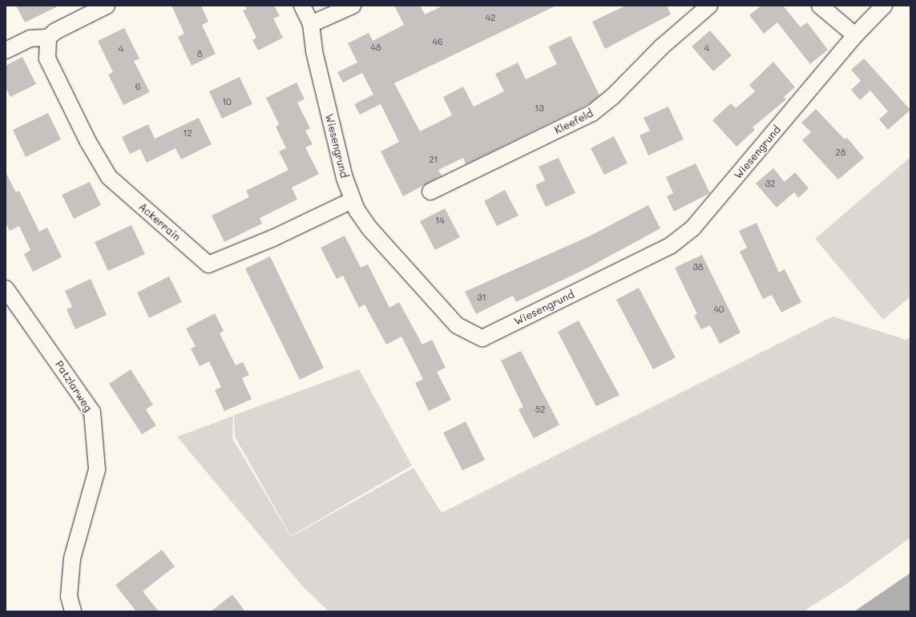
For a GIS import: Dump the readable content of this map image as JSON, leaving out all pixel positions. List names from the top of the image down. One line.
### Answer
{"streets":{"street":["Kleefeld","Wiesengrund","Ackerrain","Patzlarweg"]},"crossings":[["Wiesengrund","Ackerrain"]],"house_numbers":["42","46","48","4","4","8","6","10","13","12","28","21","32","14","38","31","40","52"]}
